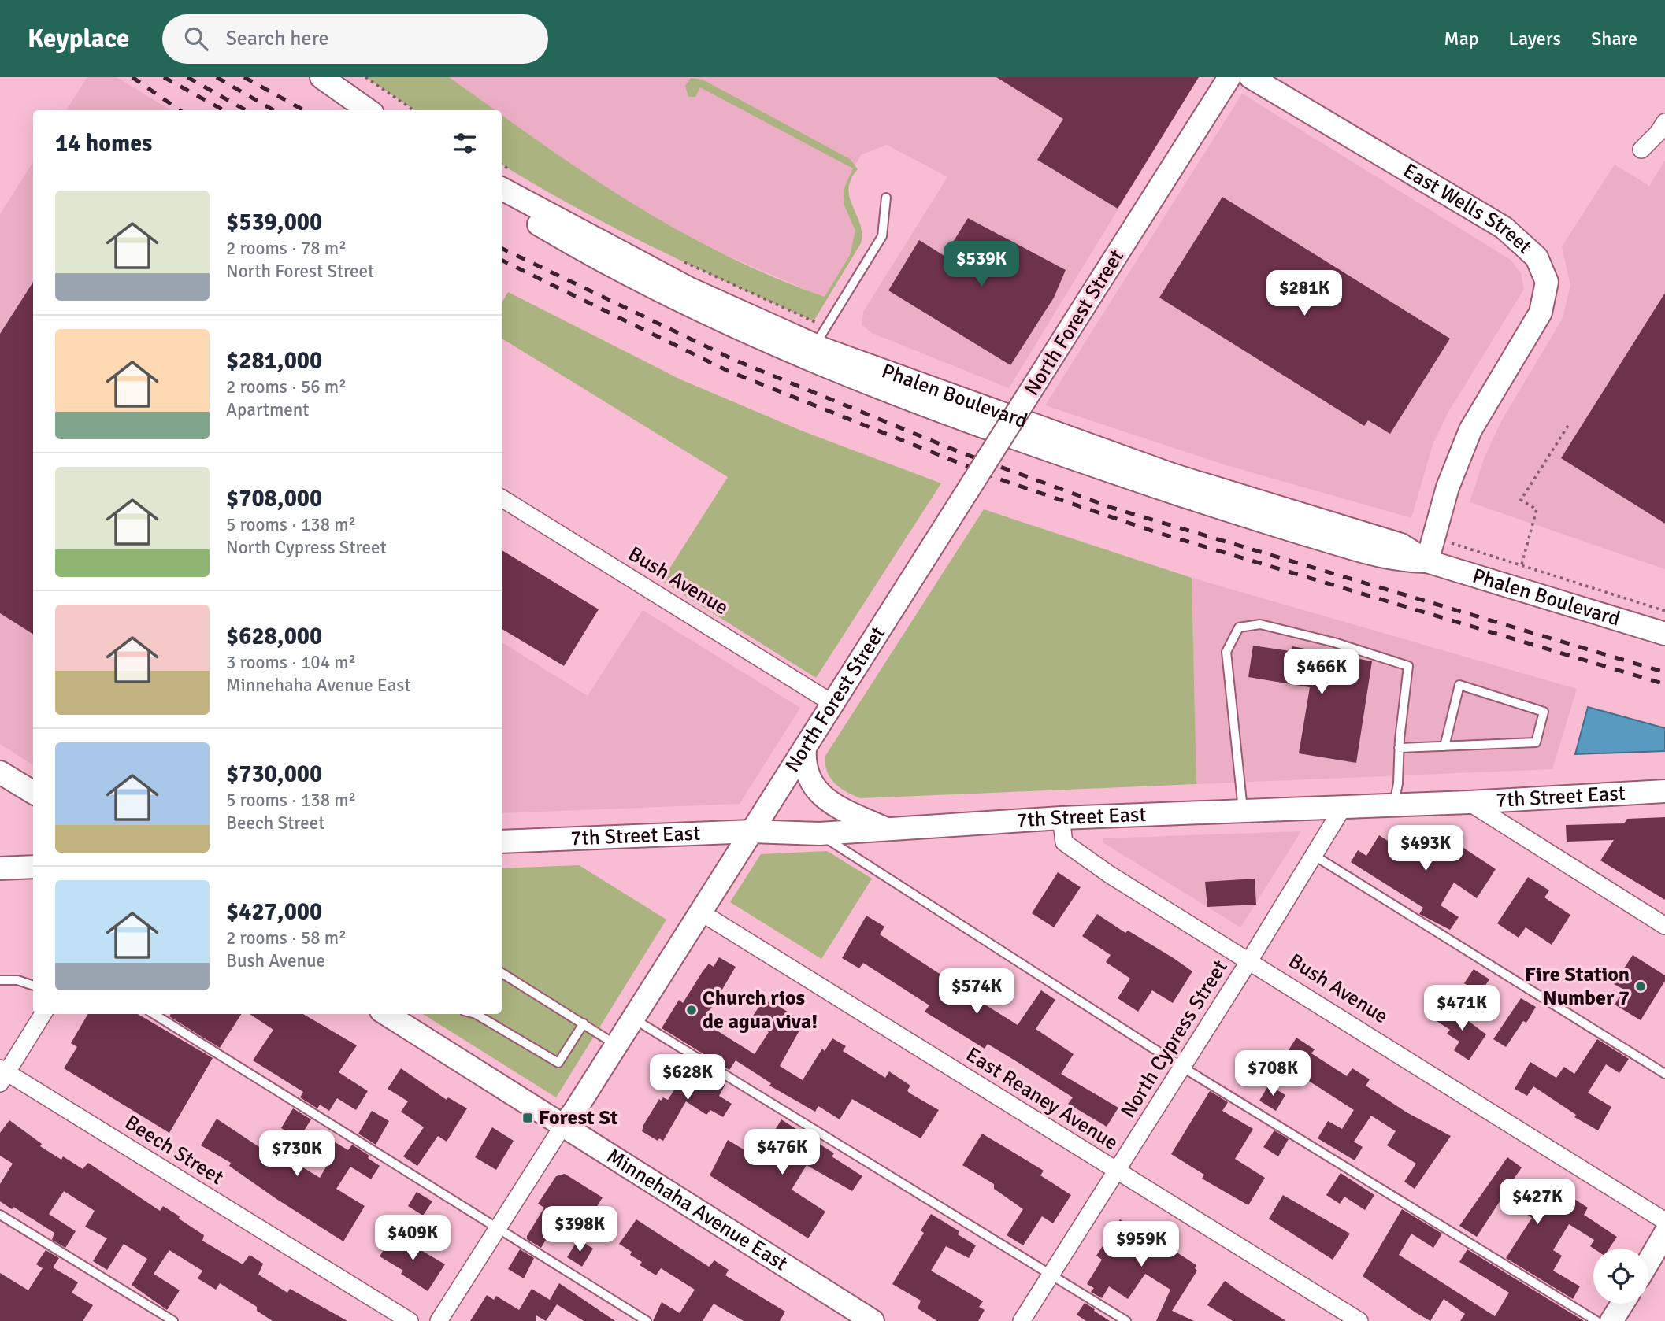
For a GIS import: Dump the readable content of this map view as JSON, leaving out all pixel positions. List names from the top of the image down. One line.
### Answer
{"streets":{"street":["East Wells Street","North Forest Street","Phalen Boulevard","Bush Avenue","7th Street East","North Cypress Street","East Reaney Avenue","Beech Street","Minnehaha Avenue East"]},"crossings":[["East Wells Street","Phalen Boulevard"],["North Forest Street","Bush Avenue"],["North Forest Street","7th Street East"],["North Forest Street","East Reaney Avenue"],["North Forest Street","Minnehaha Avenue East"],["Bush Avenue","7th Street East"],["Bush Avenue","North Cypress Street"],["7th Street East","North Cypress Street"],["North Cypress Street","East Reaney Avenue"]],"places":{"other":["Fire Station Number 7","Church rios de agua viva!"],"transit":["Forest St"]},"page":{"header":"Keyplace","search":"Search here","nav":["Map","Layers","Share"],"heading":"14 homes","list":[{"name":"$539,000","note":"2 rooms · 78 m² · North Forest Street"},{"name":"$281,000","note":"2 rooms · 56 m² · Apartment"},{"name":"$708,000","note":"5 rooms · 138 m² · North Cypress Street"},{"name":"$628,000","note":"3 rooms · 104 m² · Minnehaha Avenue East"},{"name":"$730,000","note":"5 rooms · 138 m² · Beech Street"},{"name":"$427,000","note":"2 rooms · 58 m² · Bush Avenue"}],"price":["$539K","$281K","$466K","$493K","$574K","$471K","$708K","$628K","$476K","$730K","$427K","$398K","$409K","$959K"]}}
